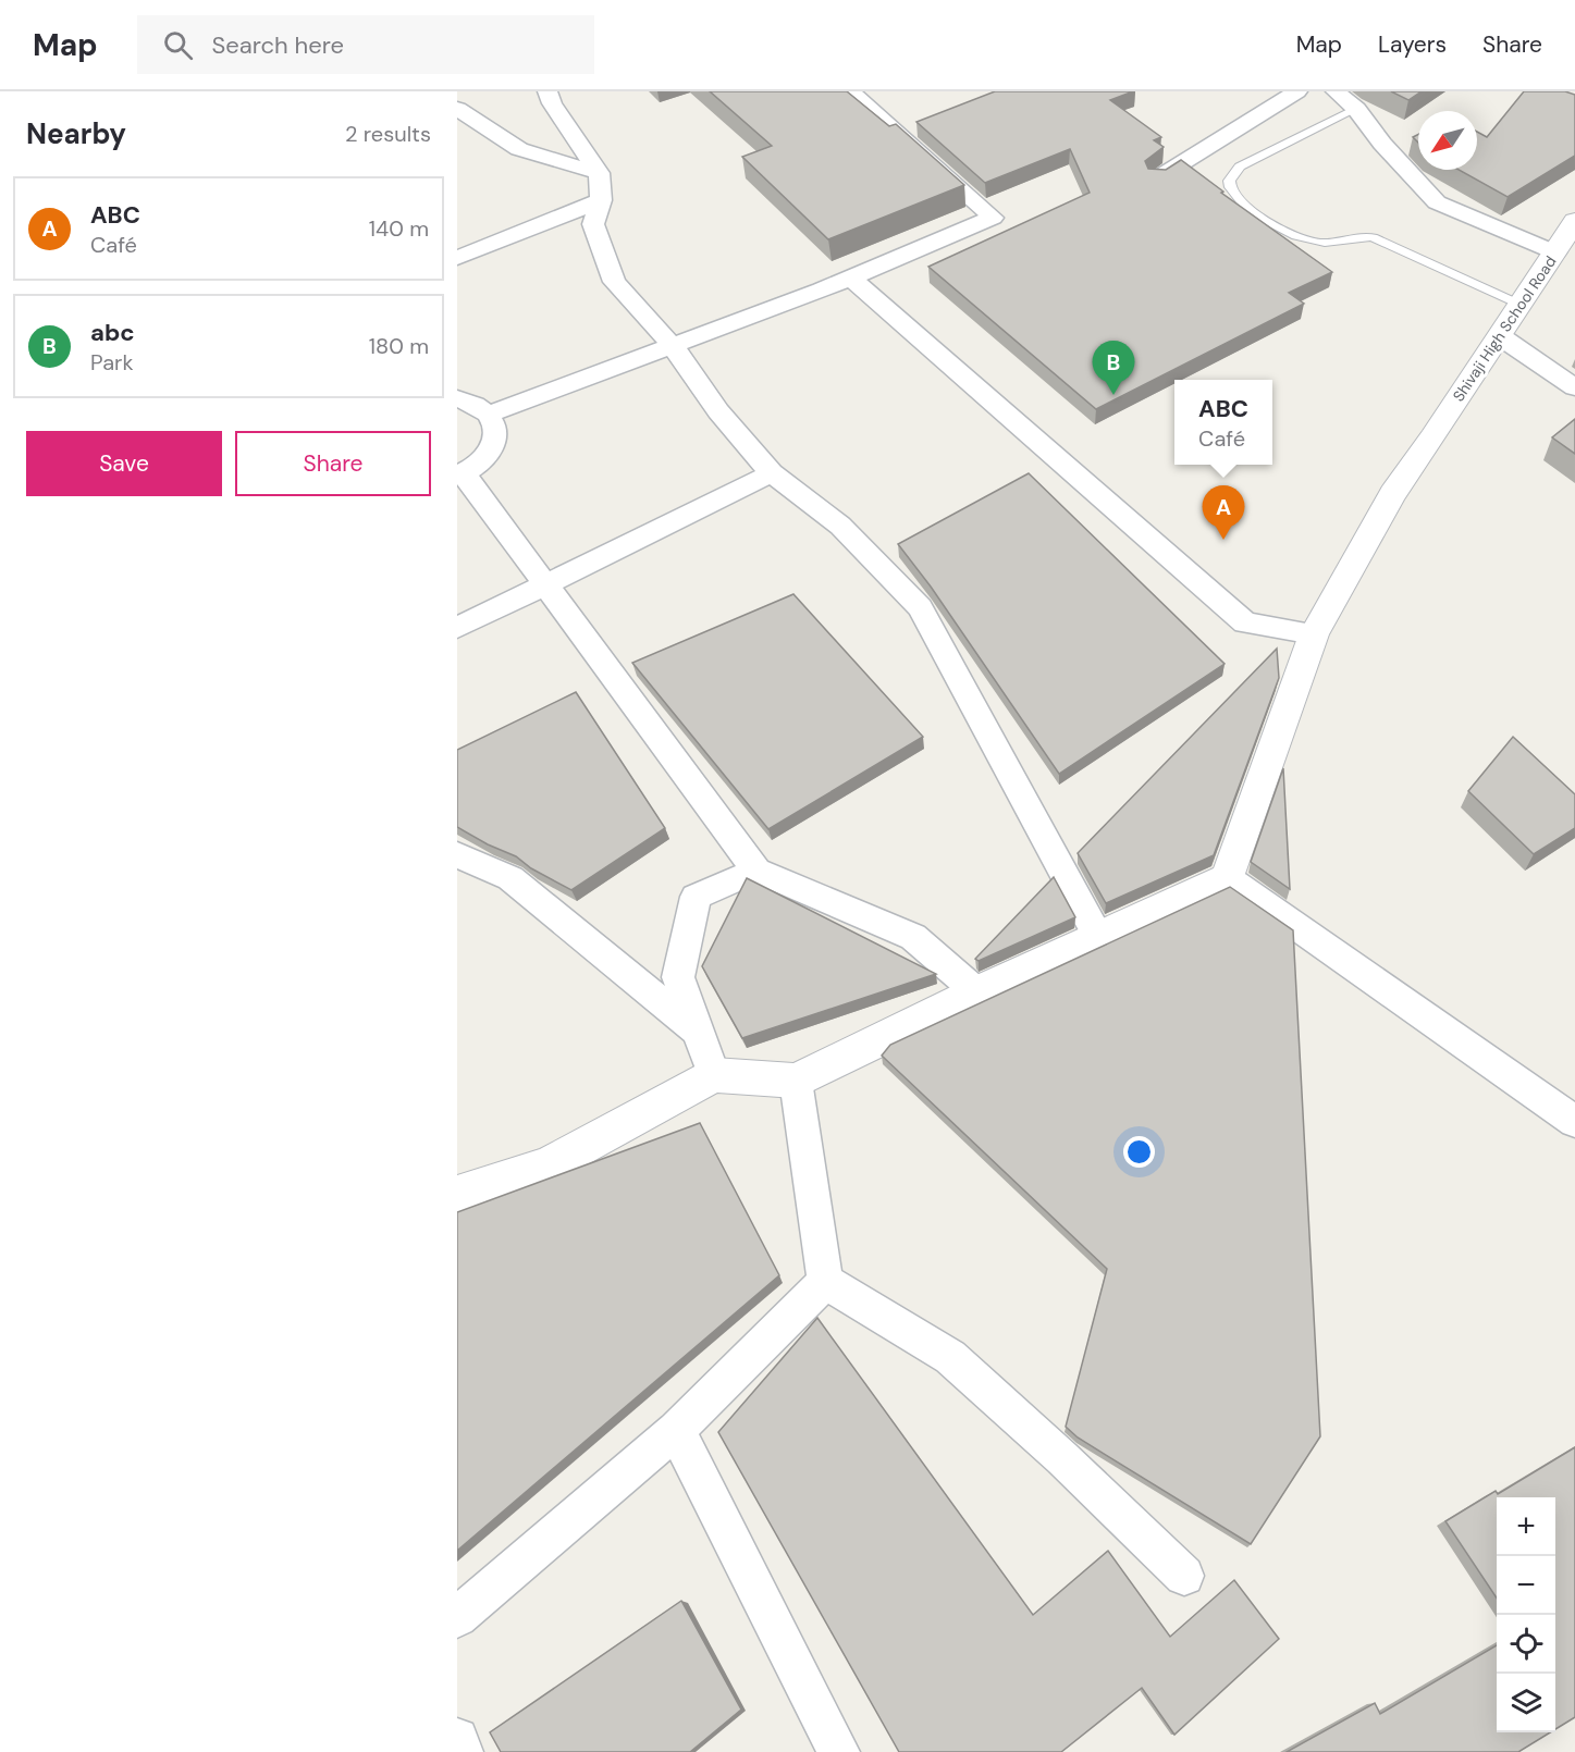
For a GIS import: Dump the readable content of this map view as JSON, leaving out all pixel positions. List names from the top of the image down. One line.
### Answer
{"streets":{"street":["Shivaji High School Road"]},"north":"bottom left","page":{"header":"Map","search":"Search here","nav":["Map","Layers","Share"],"heading":["Nearby","2 results"],"list":[{"mark":"A","name":"ABC","note":"Café","value":"140 m"},{"mark":"B","name":"abc","note":"Park","value":"180 m"}],"pins":["B","A"],"popup":["ABC","Café"],"buttons":["Save","Share"],"map_buttons":["+","−"]}}
